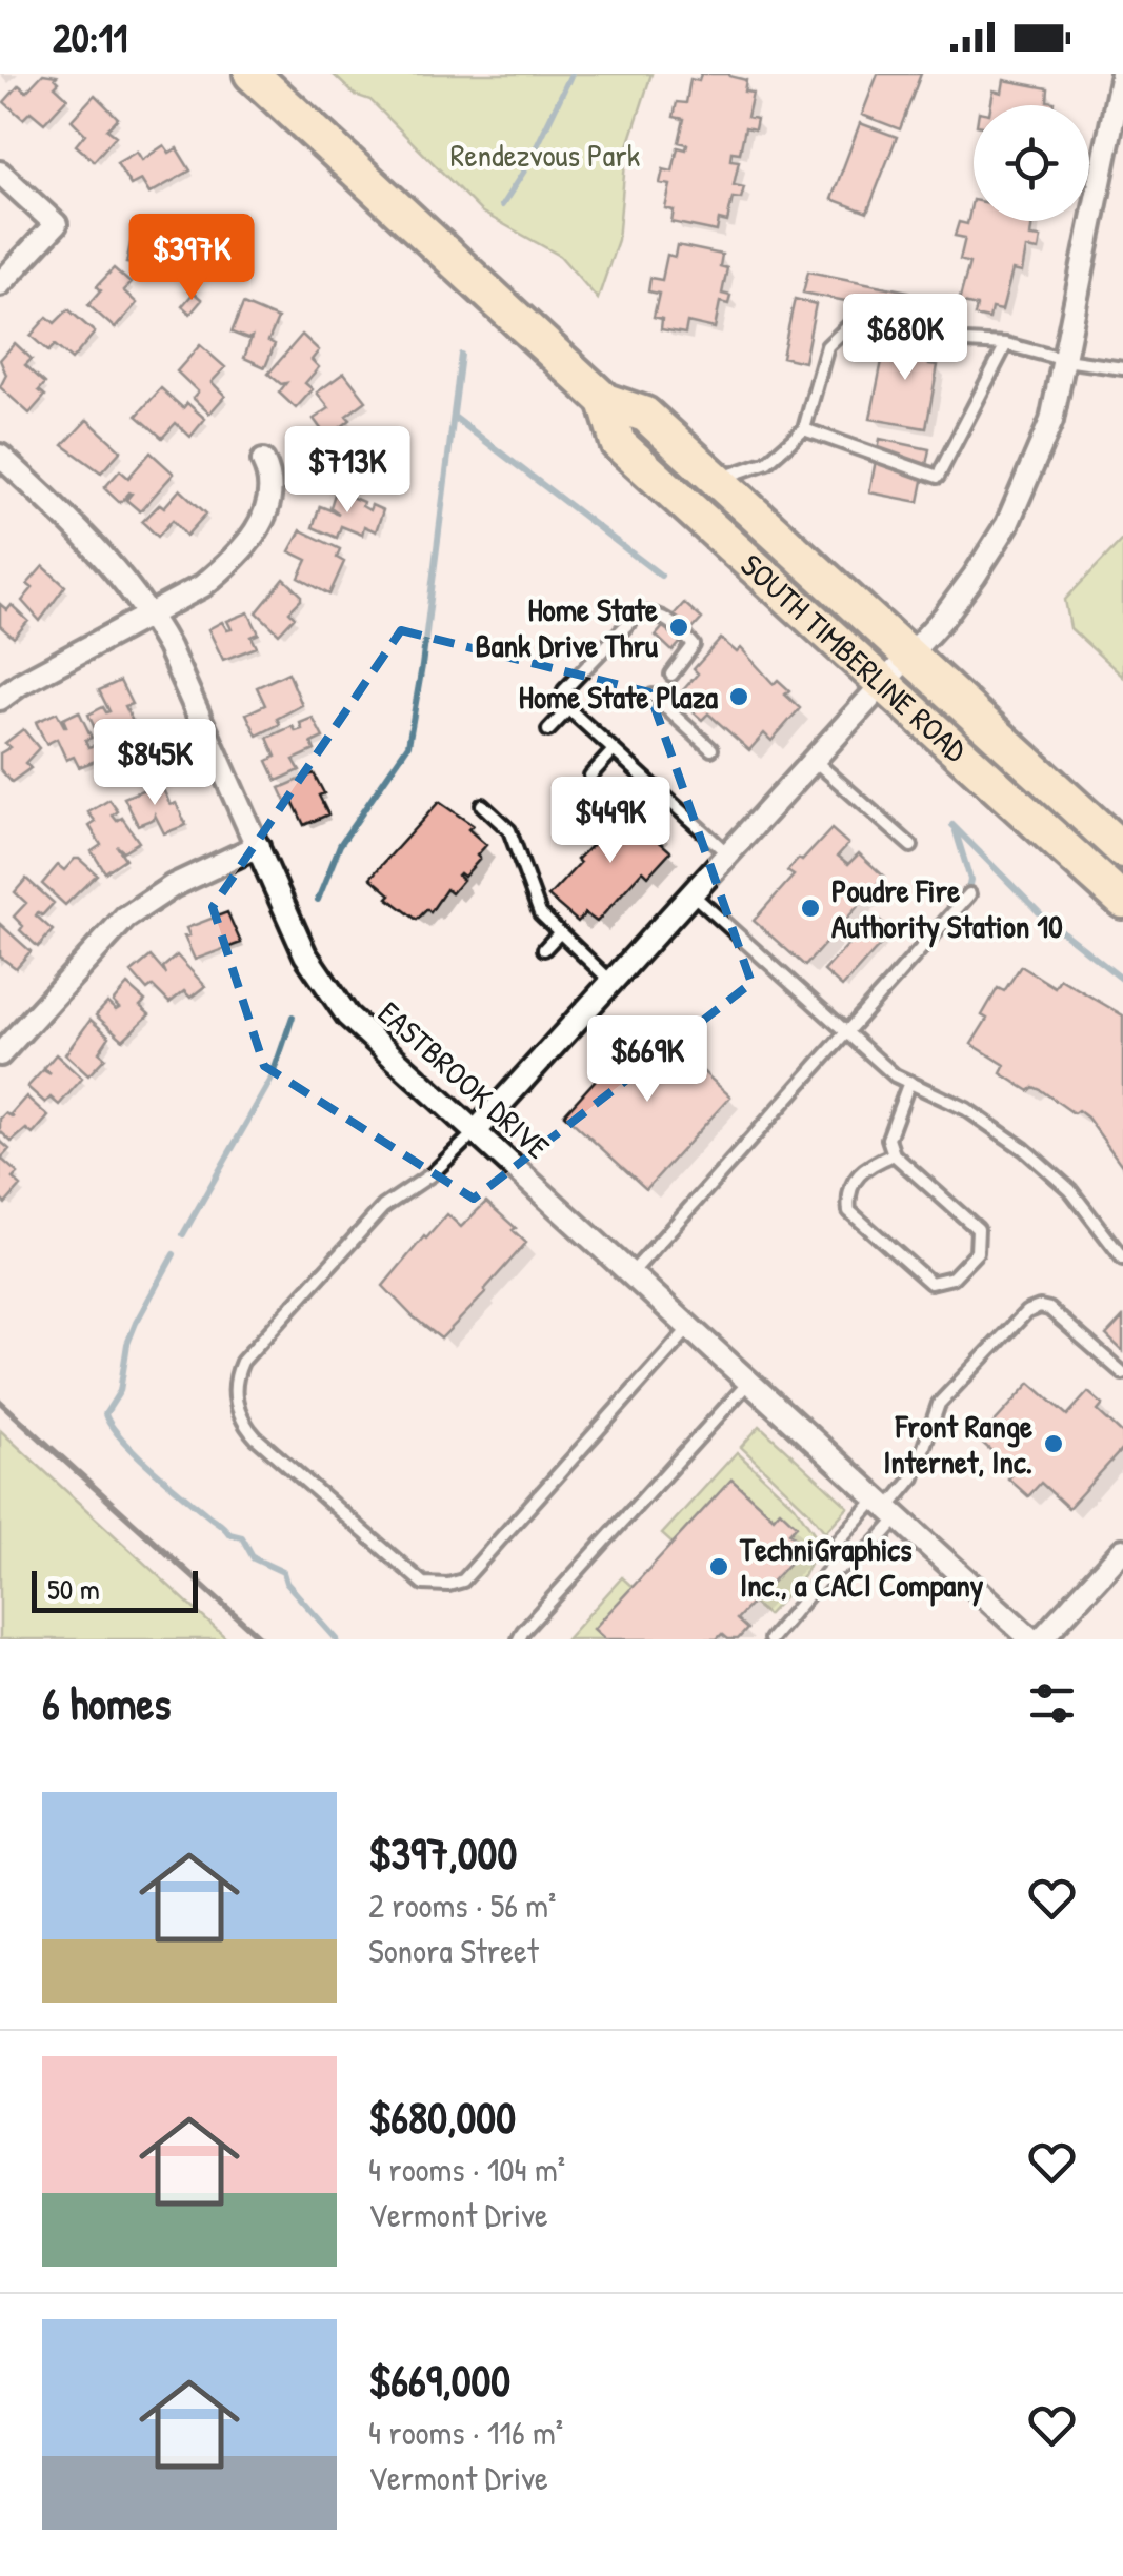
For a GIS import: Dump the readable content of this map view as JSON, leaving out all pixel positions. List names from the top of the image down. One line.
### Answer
{"streets":{"main road":["SOUTH TIMBERLINE ROAD"],"street":["EASTBROOK DRIVE"]},"parks":["Rendezvous Park"],"places":["Home State Bank Drive Thru","Home State Plaza","Poudre Fire Authority Station 10","Front Range Internet, Inc.","TechniGraphics Inc., a CACI Company"],"scale_bar":"50 m","page":{"status":"20:11","price":["$397K","$680K","$713K","$845K","$449K","$669K"],"scale":"50 m","heading":"6 homes","list":[{"name":"$397,000","note":"2 rooms · 56 m² · Sonora Street"},{"name":"$680,000","note":"4 rooms · 104 m² · Vermont Drive"},{"name":"$669,000","note":"4 rooms · 116 m² · Vermont Drive"}]}}
